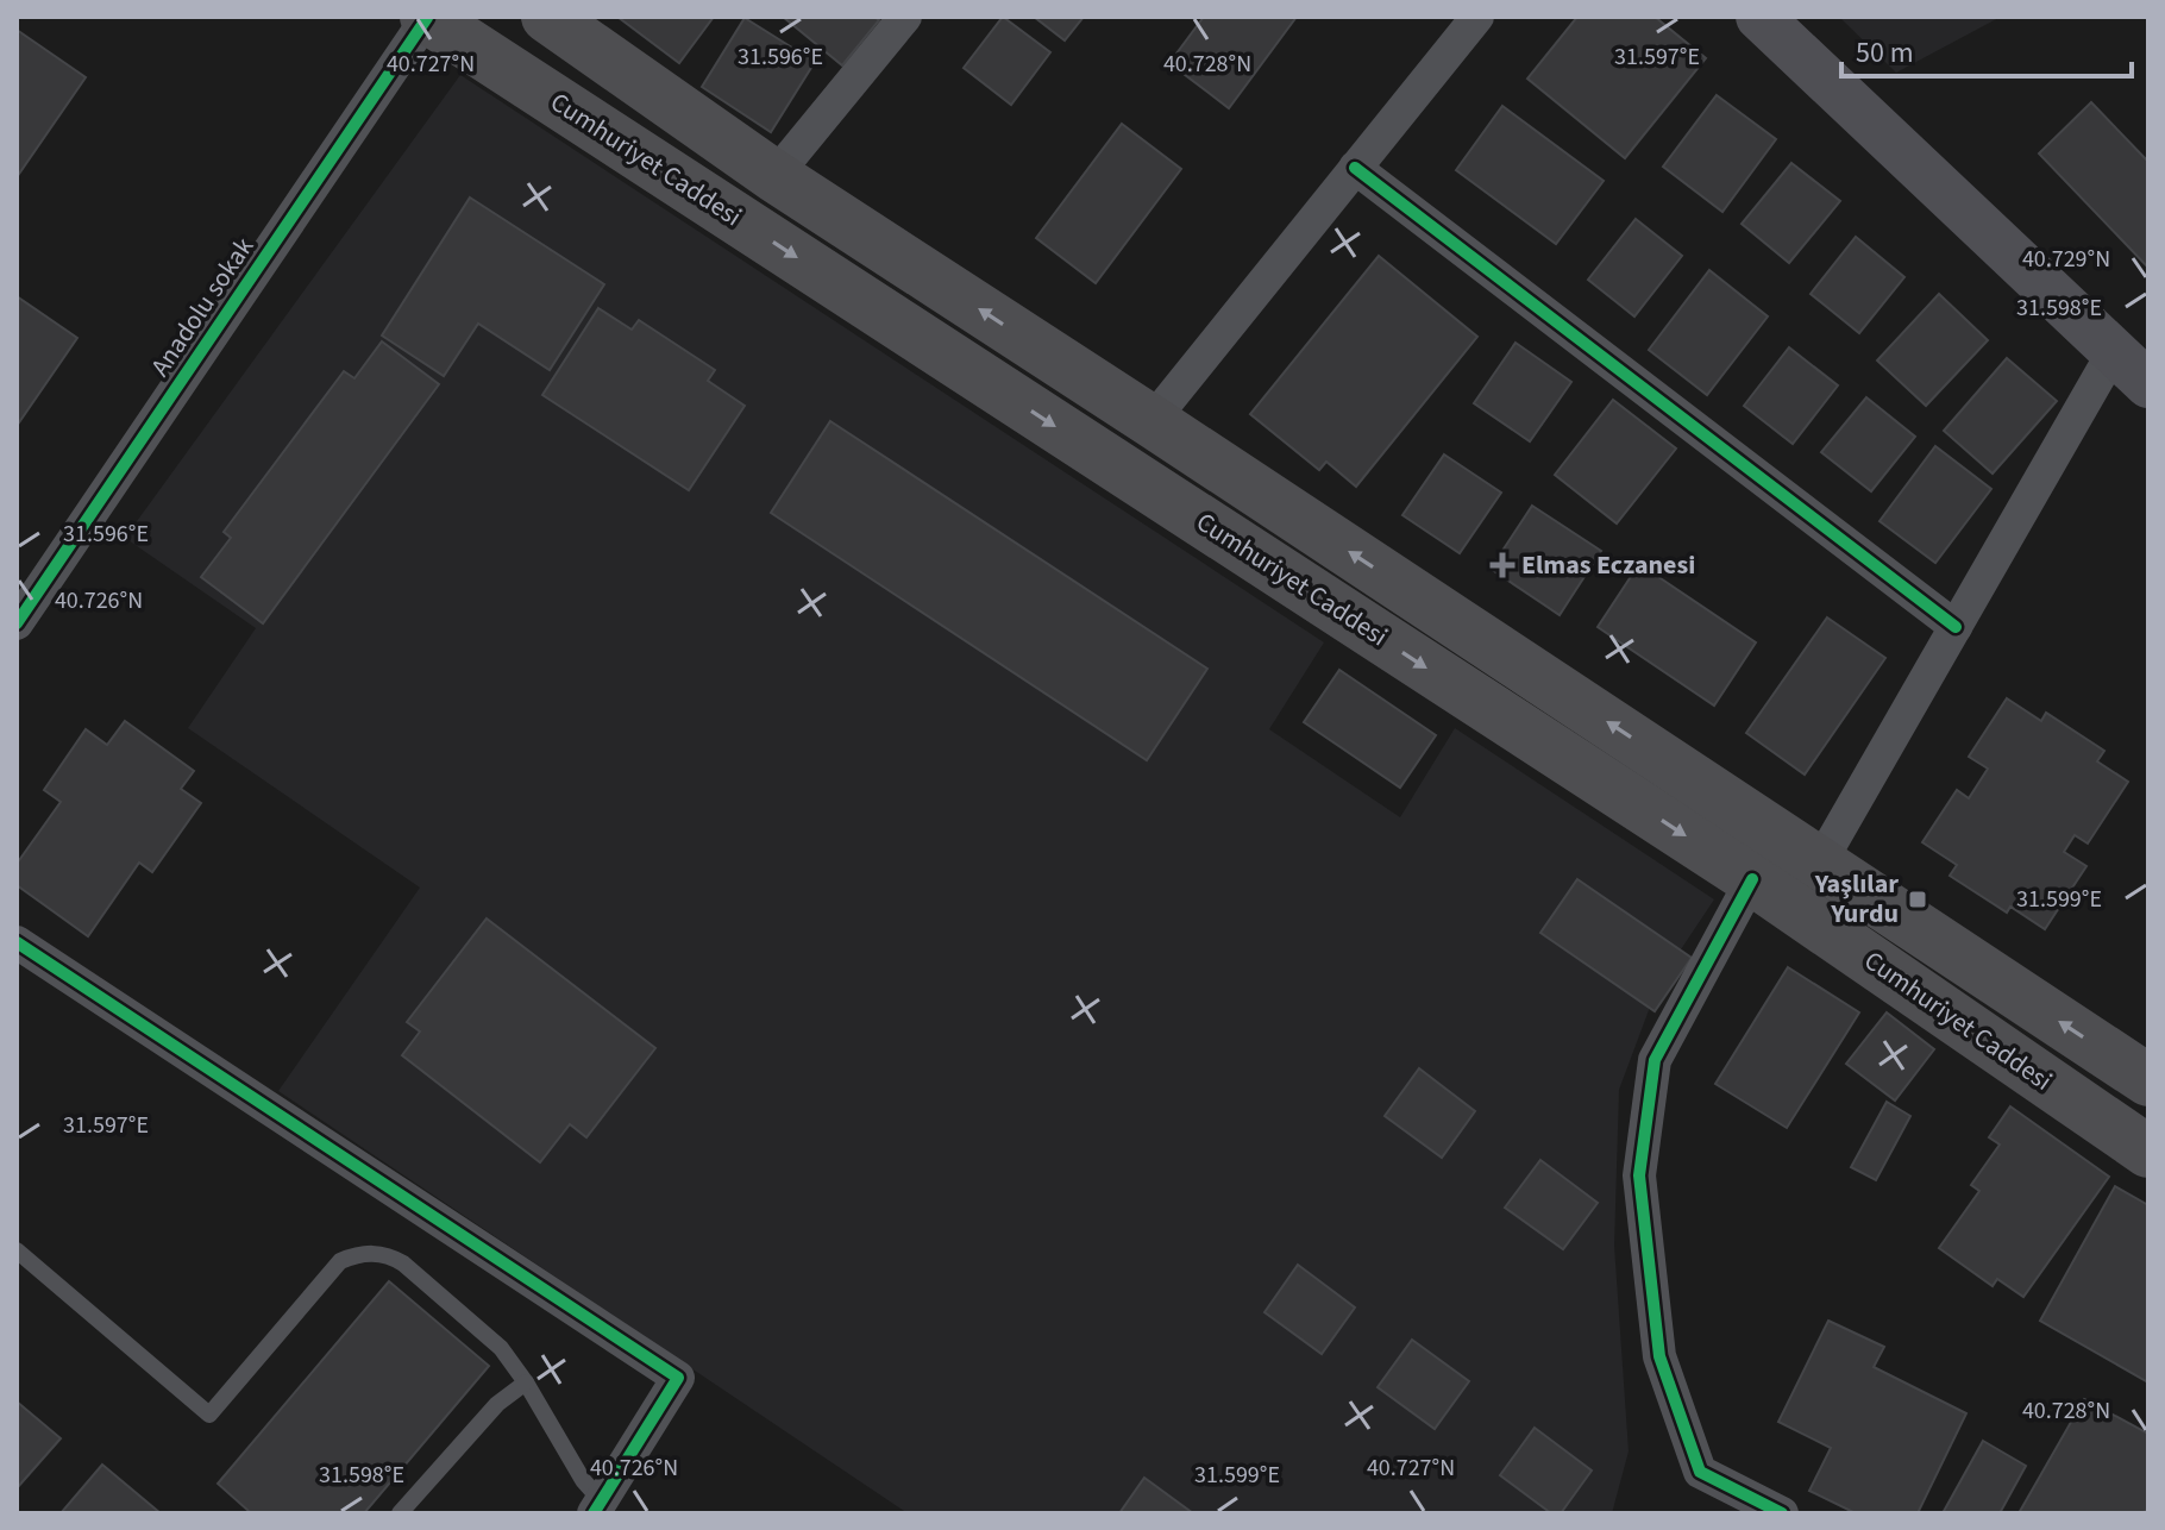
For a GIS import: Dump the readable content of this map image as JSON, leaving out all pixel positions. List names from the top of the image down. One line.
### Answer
{"streets":{"main road":["Cumhuriyet Caddesi"],"street":["Anadolu sokak"]},"crossings":[["Cumhuriyet Caddesi","Anadolu sokak"]],"places":{"health":["Elmas Eczanesi"],"transit":["Yaşlılar Yurdu"]},"scale_bar":"50 m","coordinates":["31.597°E","31.596°E","40.727°N","40.728°N","40.729°N","31.598°E","40.726°N","31.599°E"]}
